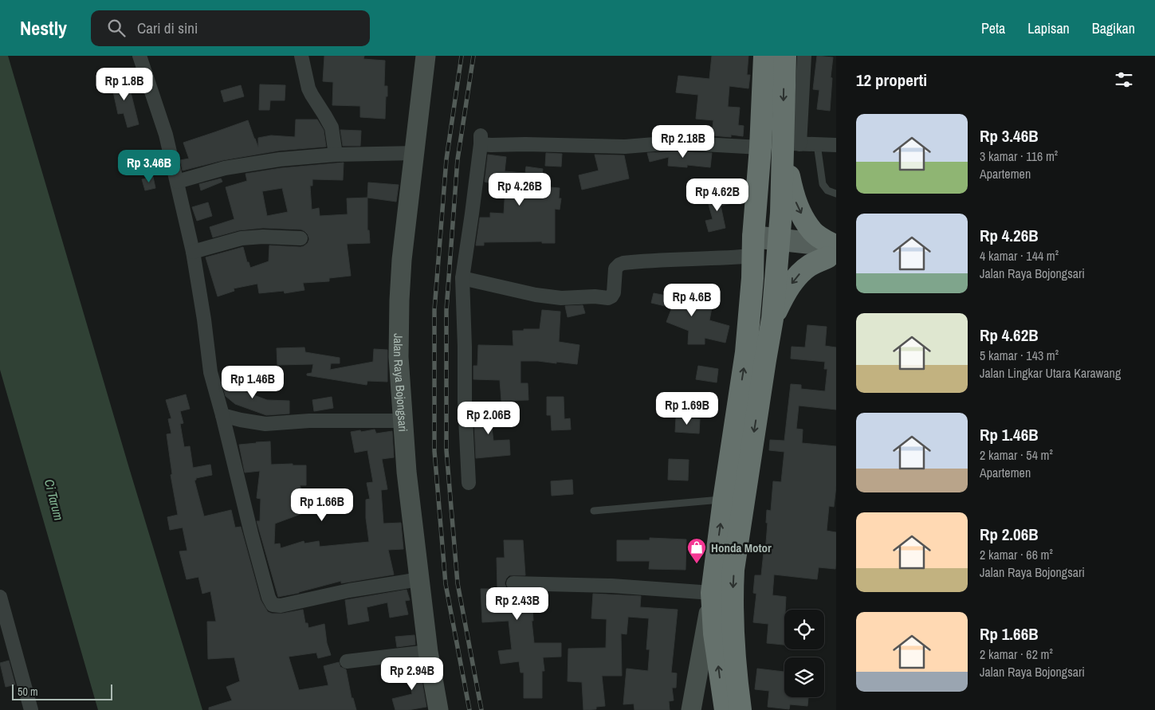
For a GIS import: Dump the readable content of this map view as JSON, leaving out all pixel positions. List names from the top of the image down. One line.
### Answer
{"streets":{"street":["Jalan Raya Bojongsari"]},"water":["Ci Tarum"],"places":{"shop":["Honda Motor"]},"scale_bar":"50 m","page":{"header":"Nestly","search":"Cari di sini","nav":["Peta","Lapisan","Bagikan"],"heading":"12 properti","price":["Rp 1.8B","Rp 2.18B","Rp 3.46B","Rp 4.26B","Rp 4.62B","Rp 4.6B","Rp 1.46B","Rp 1.69B","Rp 2.06B","Rp 1.66B","Rp 2.43B","Rp 2.94B"],"list":[{"name":"Rp 3.46B","note":"3 kamar · 116 m² · Apartemen"},{"name":"Rp 4.26B","note":"4 kamar · 144 m² · Jalan Raya Bojongsari"},{"name":"Rp 4.62B","note":"5 kamar · 143 m² · Jalan Lingkar Utara Karawang"},{"name":"Rp 1.46B","note":"2 kamar · 54 m² · Apartemen"},{"name":"Rp 2.06B","note":"2 kamar · 66 m² · Jalan Raya Bojongsari"},{"name":"Rp 1.66B","note":"2 kamar · 62 m² · Jalan Raya Bojongsari"}],"scale":"50 m"}}
